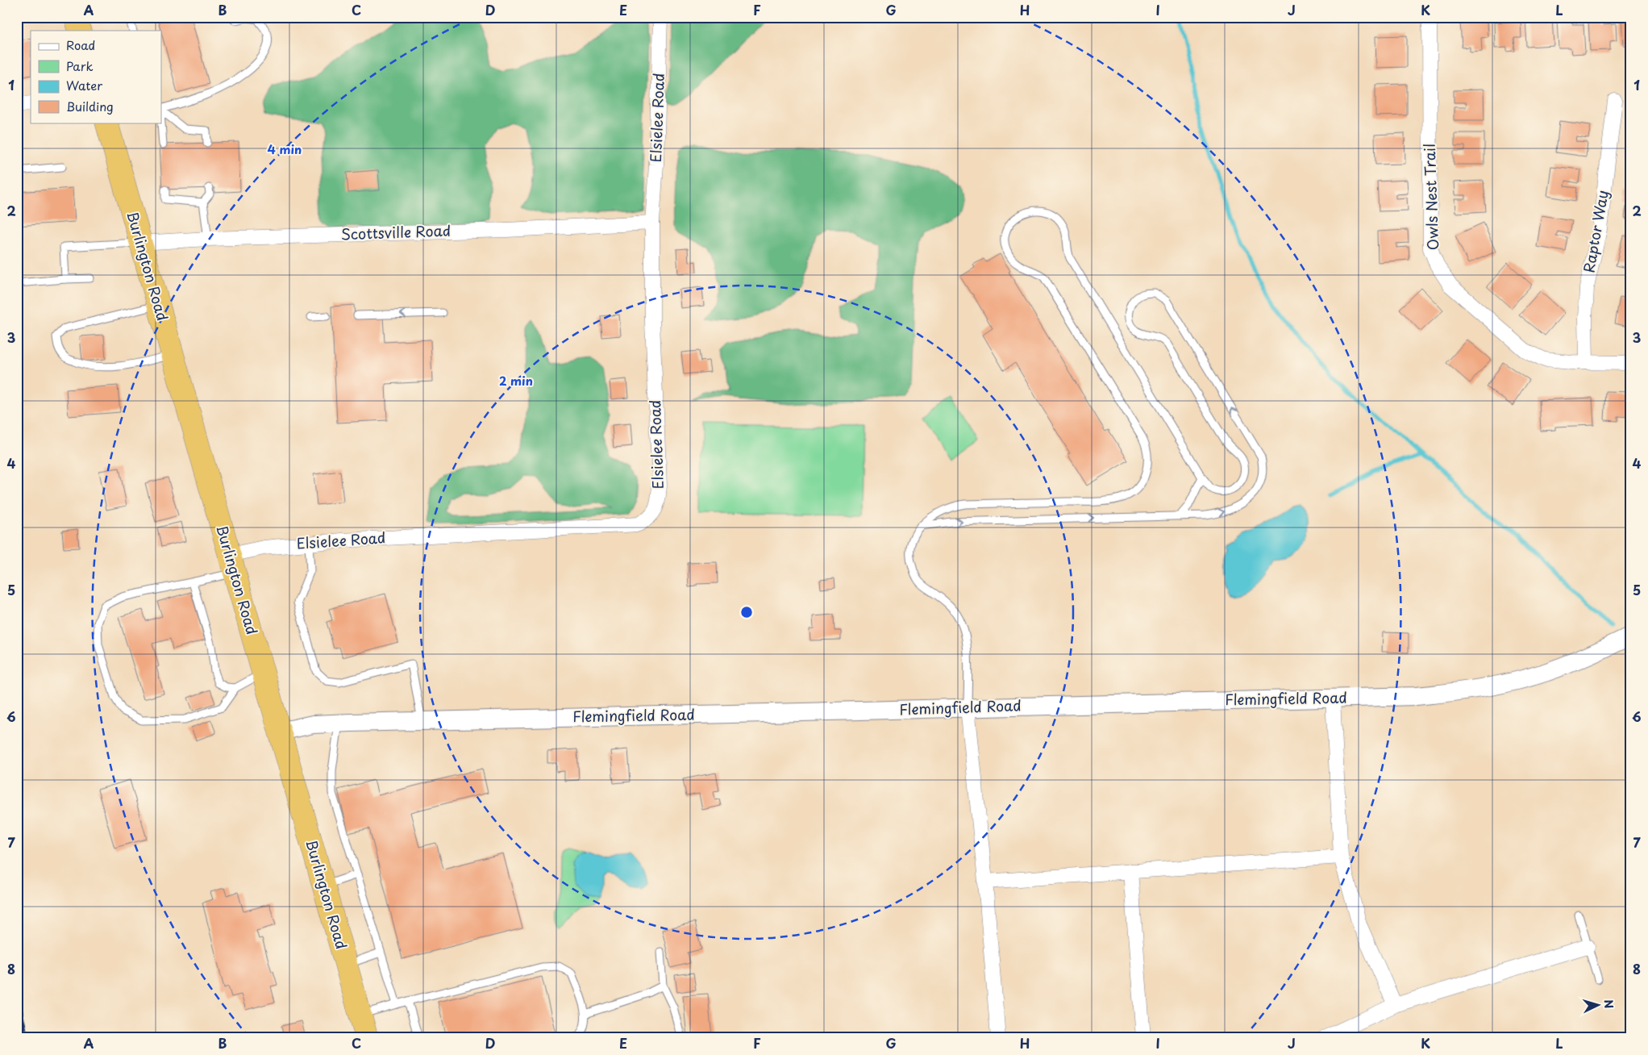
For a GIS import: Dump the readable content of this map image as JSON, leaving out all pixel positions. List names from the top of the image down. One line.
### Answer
{"streets":{"highway":["Burlington Road"],"street":["Elsielee Road","Owls Nest Trail","Raptor Way","Scottsville Road","Flemingfield Road"]},"crossings":[["Elsielee Road","Scottsville Road"],["Elsielee Road","Burlington Road"],["Owls Nest Trail","Raptor Way"],["Scottsville Road","Burlington Road"],["Burlington Road","Flemingfield Road"]],"legend":["Road","Park","Water","Building"],"north":"right","grid":{"columns":["A","B","C","D","E","F","G","H","I","J","K","L"],"rows":["1","2","3","4","5","6","7","8"]},"rings":["4 min","2 min"]}
